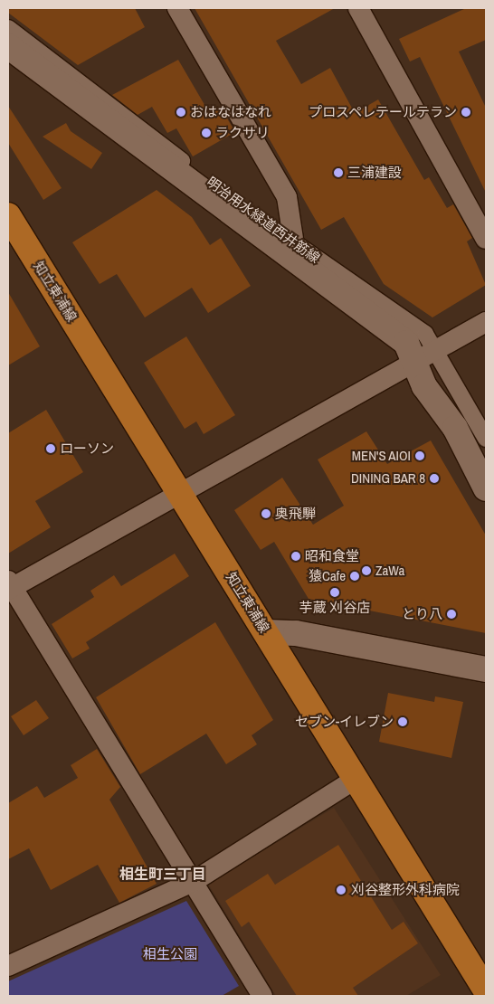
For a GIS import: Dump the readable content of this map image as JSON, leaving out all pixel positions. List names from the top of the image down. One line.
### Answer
{"streets":{"main road":["知立東浦線"],"street":["明治用水緑道西井筋線"]},"districts":["相生町三丁目"],"parks":["相生公園"],"places":["おはなはなれ","プロスペレテールテラン","ラクサリ","三浦建設","ローソン","MEN'S AIOI","DINING BAR 8","奥飛騨","昭和食堂","ZaWa","猿Cafe","芋蔵 刈谷店","とり八","セブン-イレブン","刈谷整形外科病院"]}
